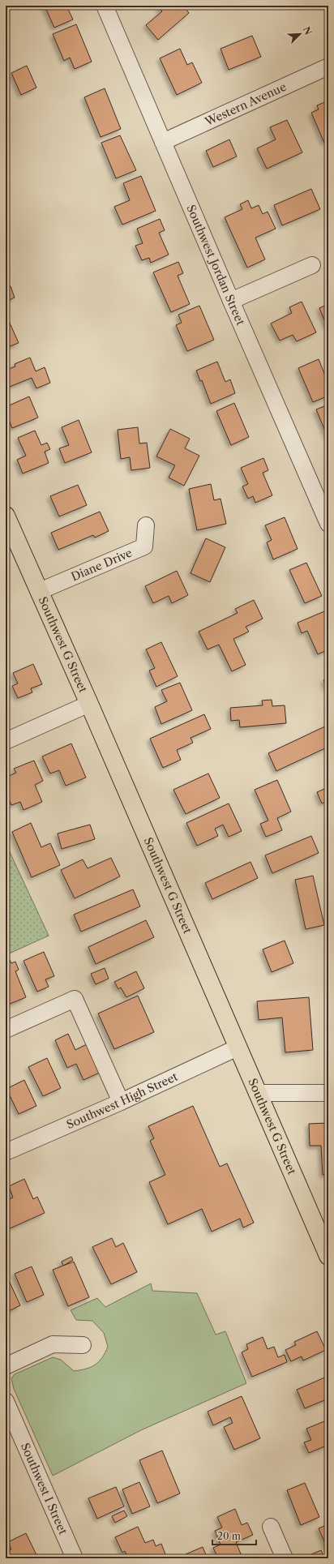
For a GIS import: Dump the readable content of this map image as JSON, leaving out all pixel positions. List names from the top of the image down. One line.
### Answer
{"streets":{"main road":["Southwest G Street"],"street":["Western Avenue","Southwest Jordan Street","Diane Drive","Southwest High Street","Southwest I Street"]},"crossings":[["Western Avenue","Southwest Jordan Street"],["Diane Drive","Southwest G Street"],["Southwest G Street","Southwest High Street"]],"scale_bar":"20 m","north":"top right"}
